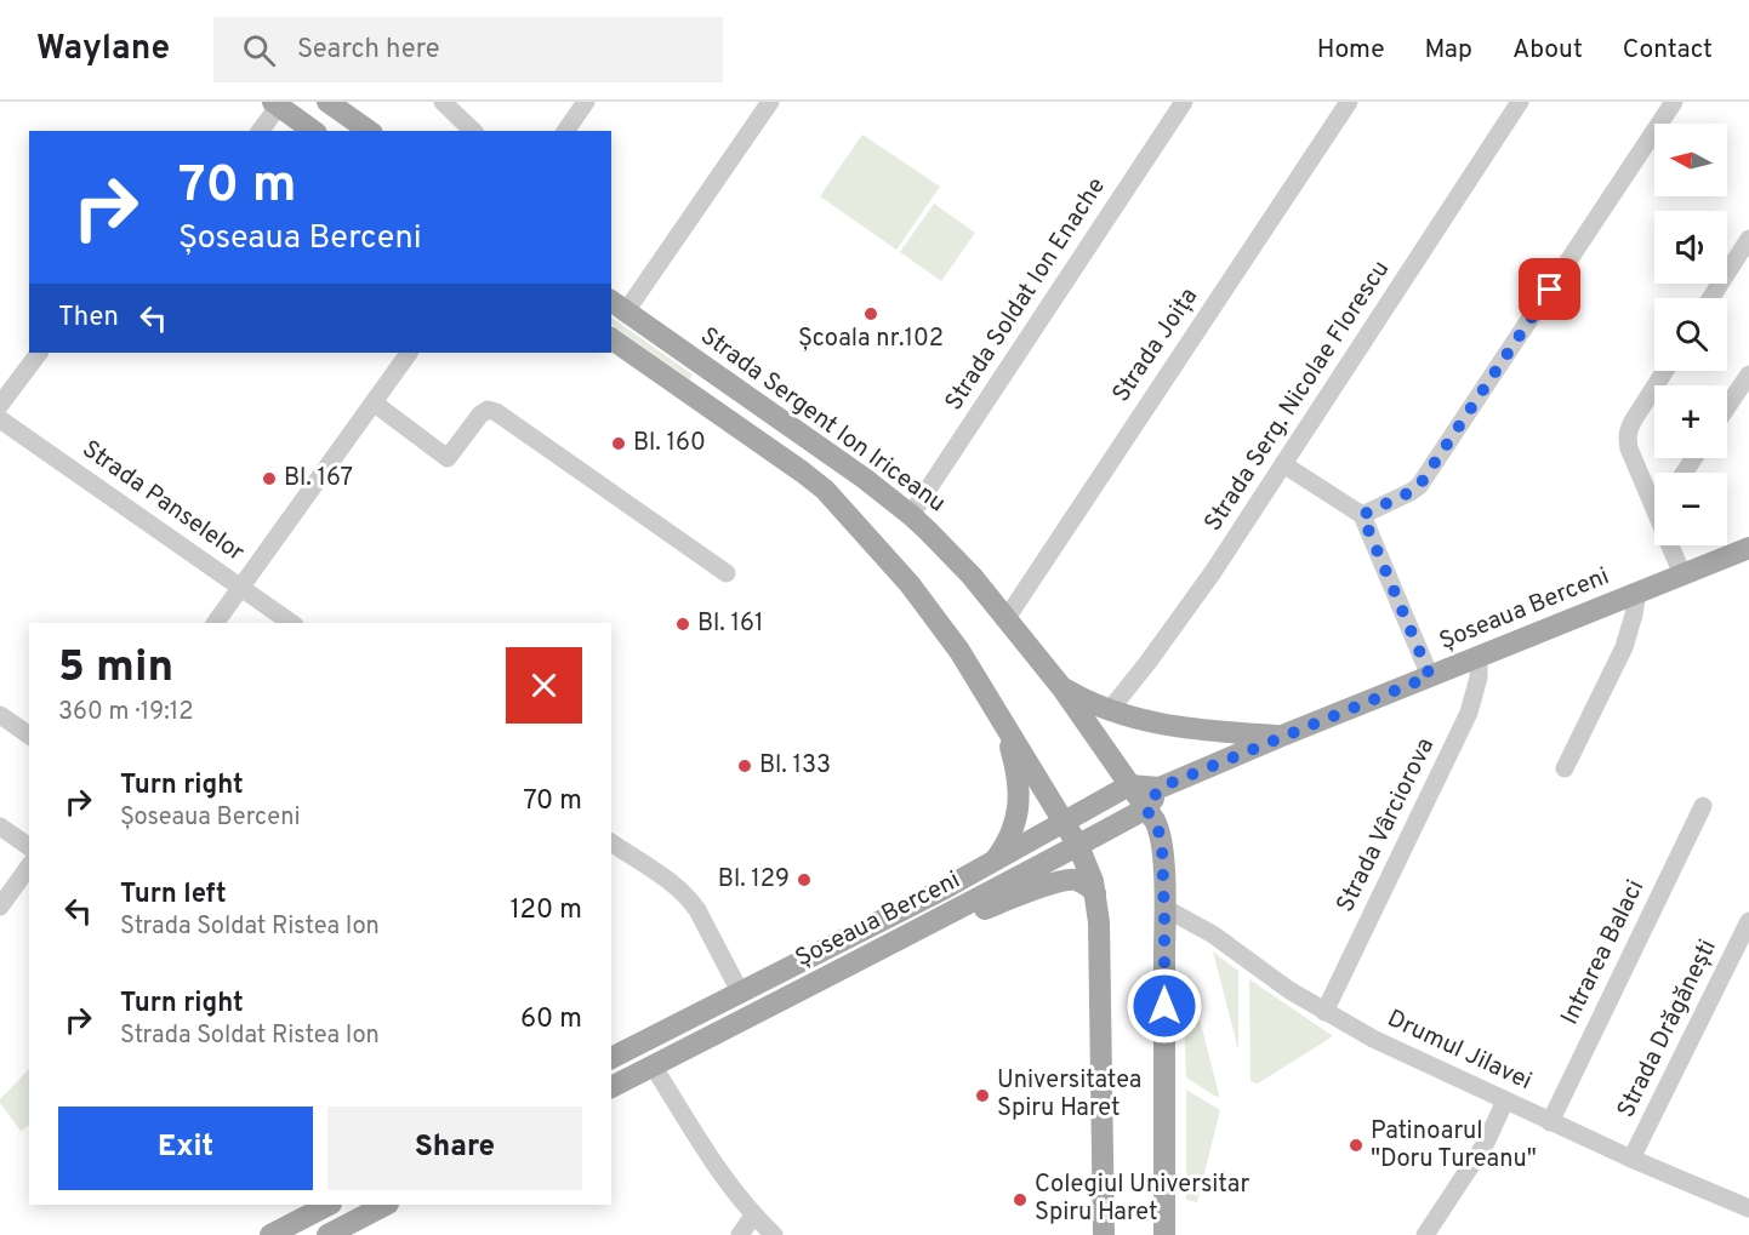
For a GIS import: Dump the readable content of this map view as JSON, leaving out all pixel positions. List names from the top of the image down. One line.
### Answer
{"streets":{"main road":["Strada Sergent Ion Iriceanu","Șoseaua Berceni"],"street":["Strada Soldat Ion Enache","Strada Joița","Strada Serg. Nicolae Florescu","Strada Panselelor","Strada Vârciorova","Intrarea Balaci","Strada Drăgănești","Drumul Jilavei"]},"crossings":[["Strada Soldat Ion Enache","Strada Sergent Ion Iriceanu"],["Strada Joița","Strada Sergent Ion Iriceanu"],["Strada Sergent Ion Iriceanu","Șoseaua Berceni"],["Strada Sergent Ion Iriceanu","Drumul Jilavei"],["Șoseaua Berceni","Strada Vârciorova"],["Strada Vârciorova","Drumul Jilavei"],["Intrarea Balaci","Drumul Jilavei"],["Strada Drăgănești","Drumul Jilavei"]],"places":["Școala nr.102","Bl. 160","Bl. 167","Bl. 161","Bl. 133","Bl. 129","Universitatea Spiru Haret","Patinoarul \"Doru Tureanu\"","Colegiul Universitar Spiru Haret"],"north":"left","page":{"header":"Waylane","search":"Search here","nav":["Home","Map","About","Contact"],"map_buttons":["+","−"],"turn":["70 m","Șoseaua Berceni"],"then":"Then","heading":["5 min","360 m · 19:12"],"list":[{"name":"Turn right","note":"Șoseaua Berceni","value":"70 m"},{"name":"Turn left","note":"Strada Soldat Ristea Ion","value":"120 m"},{"name":"Turn right","note":"Strada Soldat Ristea Ion","value":"60 m"}],"buttons":["Exit","Share"]}}
